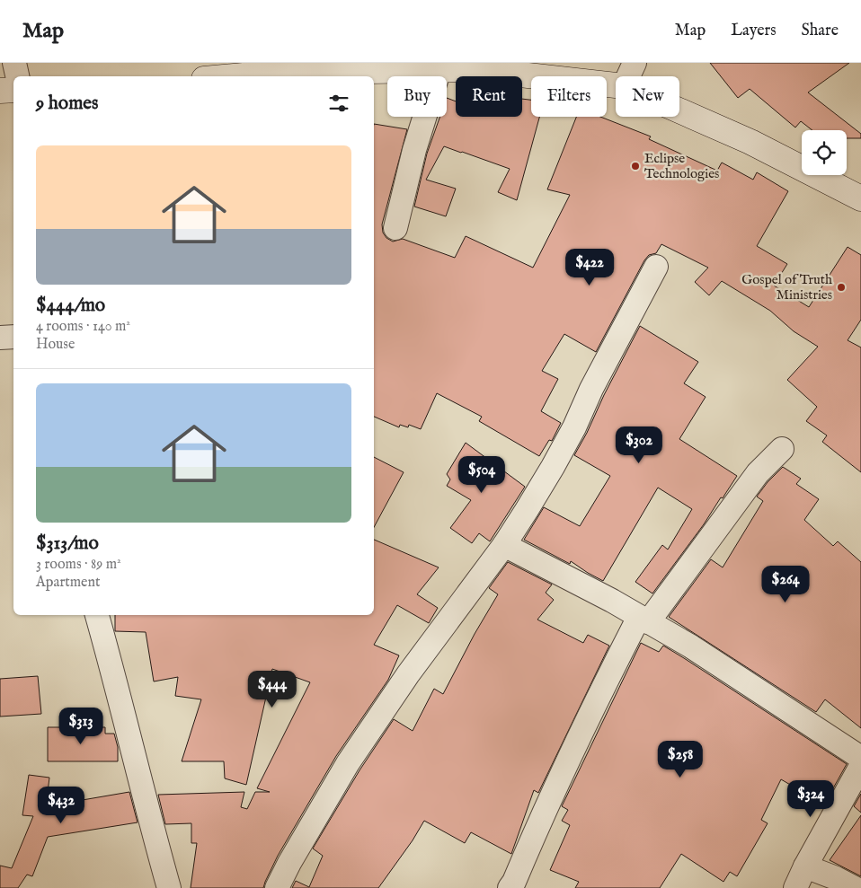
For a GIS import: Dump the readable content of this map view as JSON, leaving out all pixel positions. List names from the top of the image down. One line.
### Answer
{"places":["Eclipse Technologies","Gospel of Truth Ministries"],"page":{"header":"Map","nav":["Map","Layers","Share"],"chip":["Buy","Rent","Filters","New"],"heading":"9 homes","list":[{"name":"$444/mo","note":"4 rooms · 140 m² · House"},{"name":"$313/mo","note":"3 rooms · 89 m² · Apartment"}],"price":["$422","$302","$504","$264","$444","$313","$258","$324","$432"]}}
